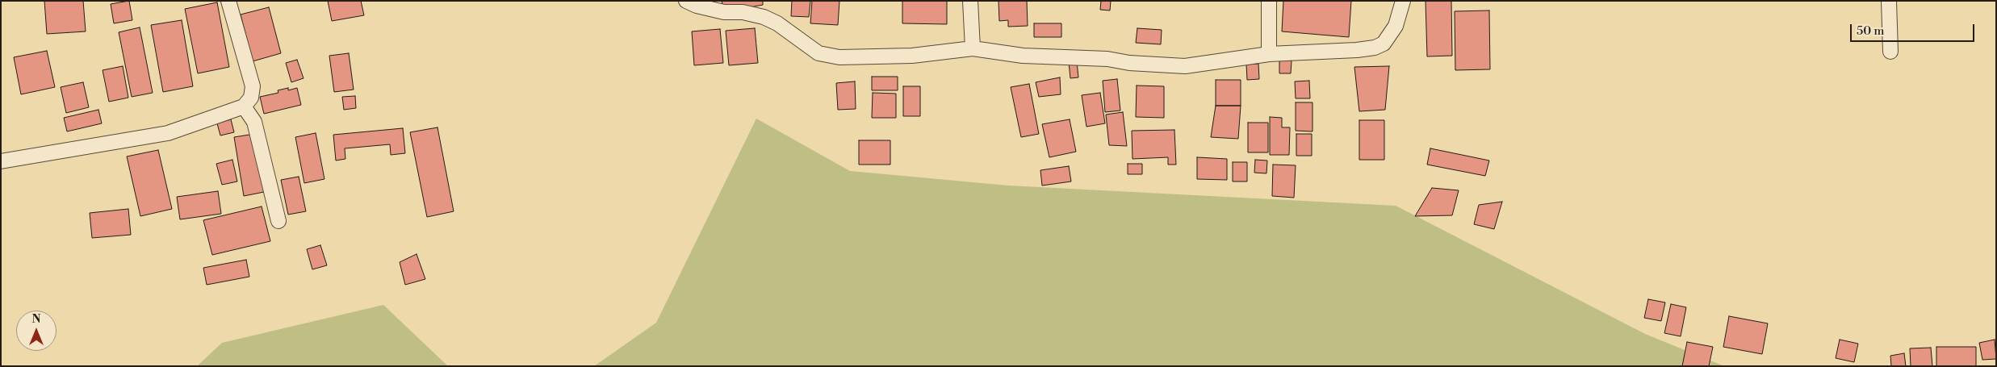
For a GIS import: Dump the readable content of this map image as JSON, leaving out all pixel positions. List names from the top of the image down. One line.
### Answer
{"scale_bar":"50 m","north":"top"}
